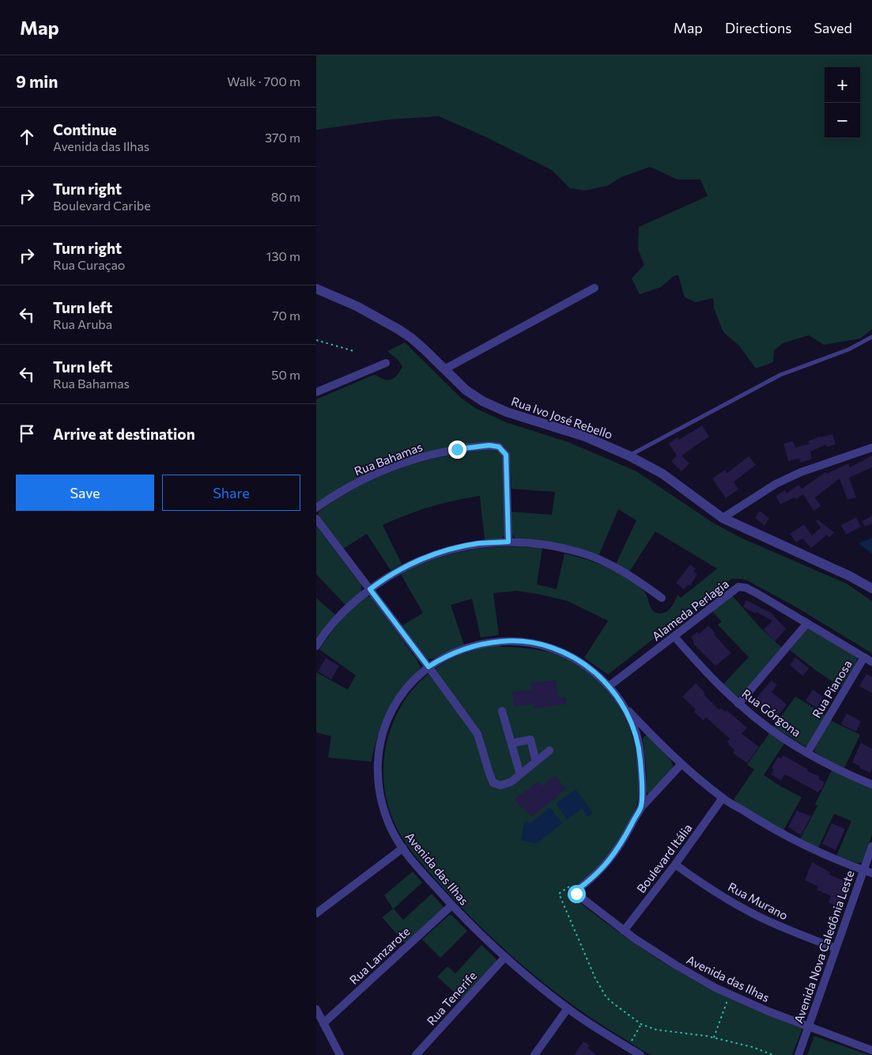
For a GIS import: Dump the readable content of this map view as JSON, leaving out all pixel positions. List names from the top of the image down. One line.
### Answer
{"streets":{"street":["Rua Ivo José Rebello","Rua Bahamas","Alameda Perlagia","Rua Pianosa","Rua Górgona","Boulevard Itália","Avenida das Ilhas","Rua Murano","Avenida Nova Caledônia Leste","Rua Lanzarote","Rua Tenerife"]},"crossings":[["Alameda Perlagia","Rua Pianosa"],["Alameda Perlagia","Rua Górgona"],["Alameda Perlagia","Avenida das Ilhas"],["Rua Pianosa","Rua Górgona"],["Boulevard Itália","Avenida das Ilhas"],["Boulevard Itália","Rua Murano"],["Avenida das Ilhas","Avenida Nova Caledônia Leste"],["Avenida das Ilhas","Rua Lanzarote"],["Avenida das Ilhas","Rua Tenerife"],["Rua Murano","Avenida Nova Caledônia Leste"]],"page":{"header":"Map","nav":["Map","Directions","Saved"],"heading":["9 min","Walk · 700 m"],"map_buttons":["+","−"],"list":[["Continue","Avenida das Ilhas","370 m"],["Turn right","Boulevard Caribe","80 m"],["Turn right","Rua Curaçao","130 m"],["Turn left","Rua Aruba","70 m"],["Turn left","Rua Bahamas","50 m"],"Arrive at destination"],"buttons":["Save","Share"]}}
